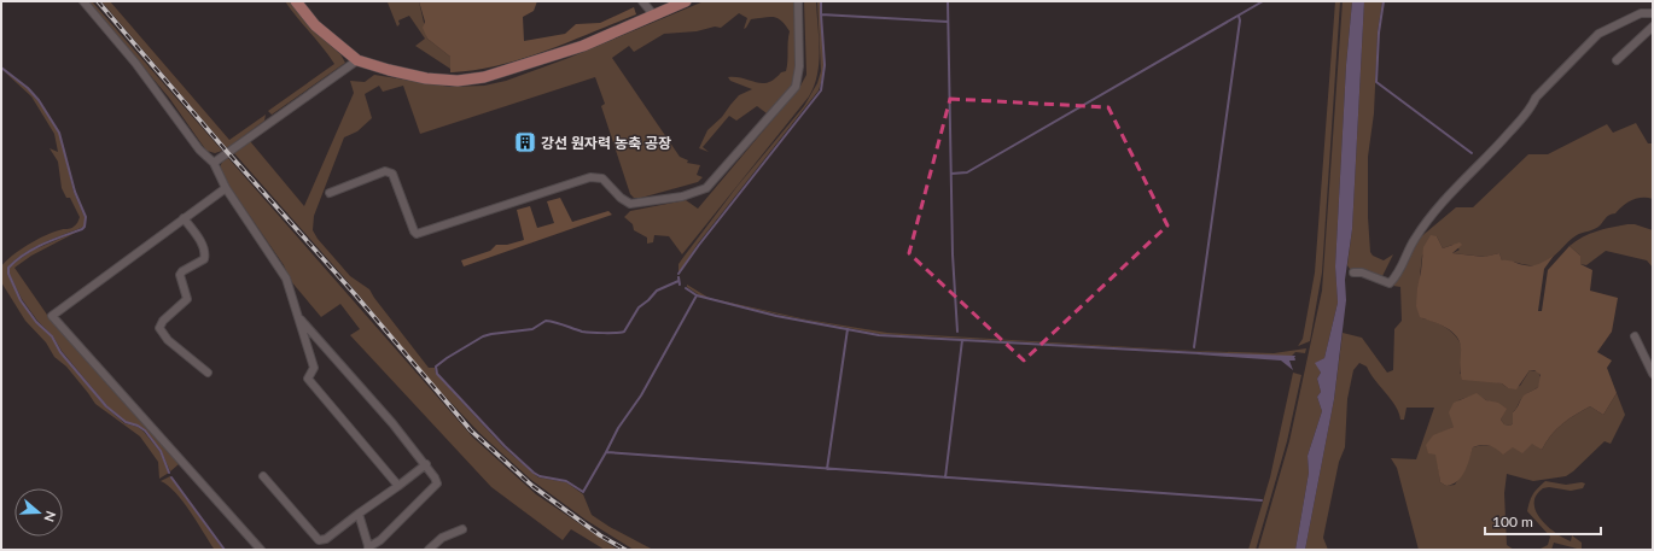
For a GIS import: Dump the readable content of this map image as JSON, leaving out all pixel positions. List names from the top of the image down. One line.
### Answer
{"places":{"building":["강선 원자력 농축 공장"]},"scale_bar":"100 m","north":"right"}
